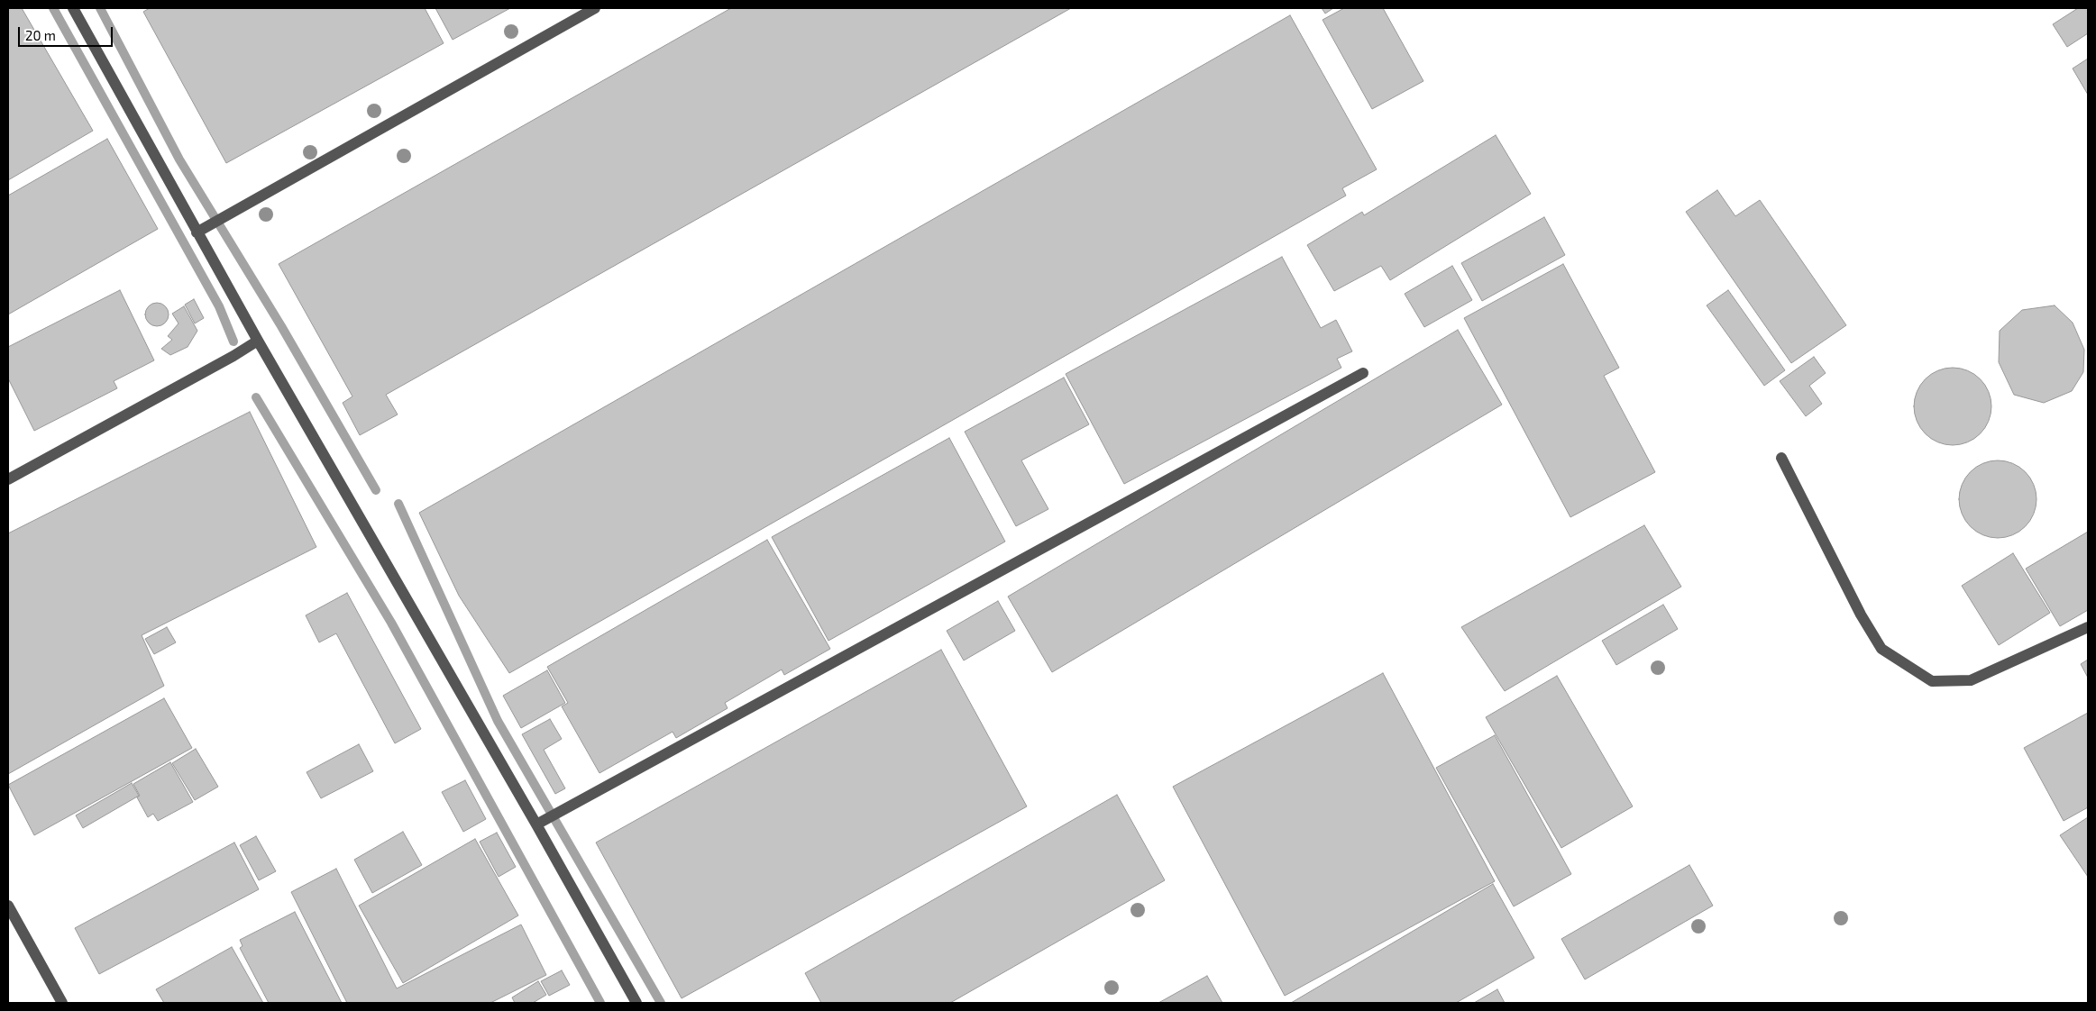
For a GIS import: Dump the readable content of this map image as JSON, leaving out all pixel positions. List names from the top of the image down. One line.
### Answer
{"scale_bar":"20 m"}
